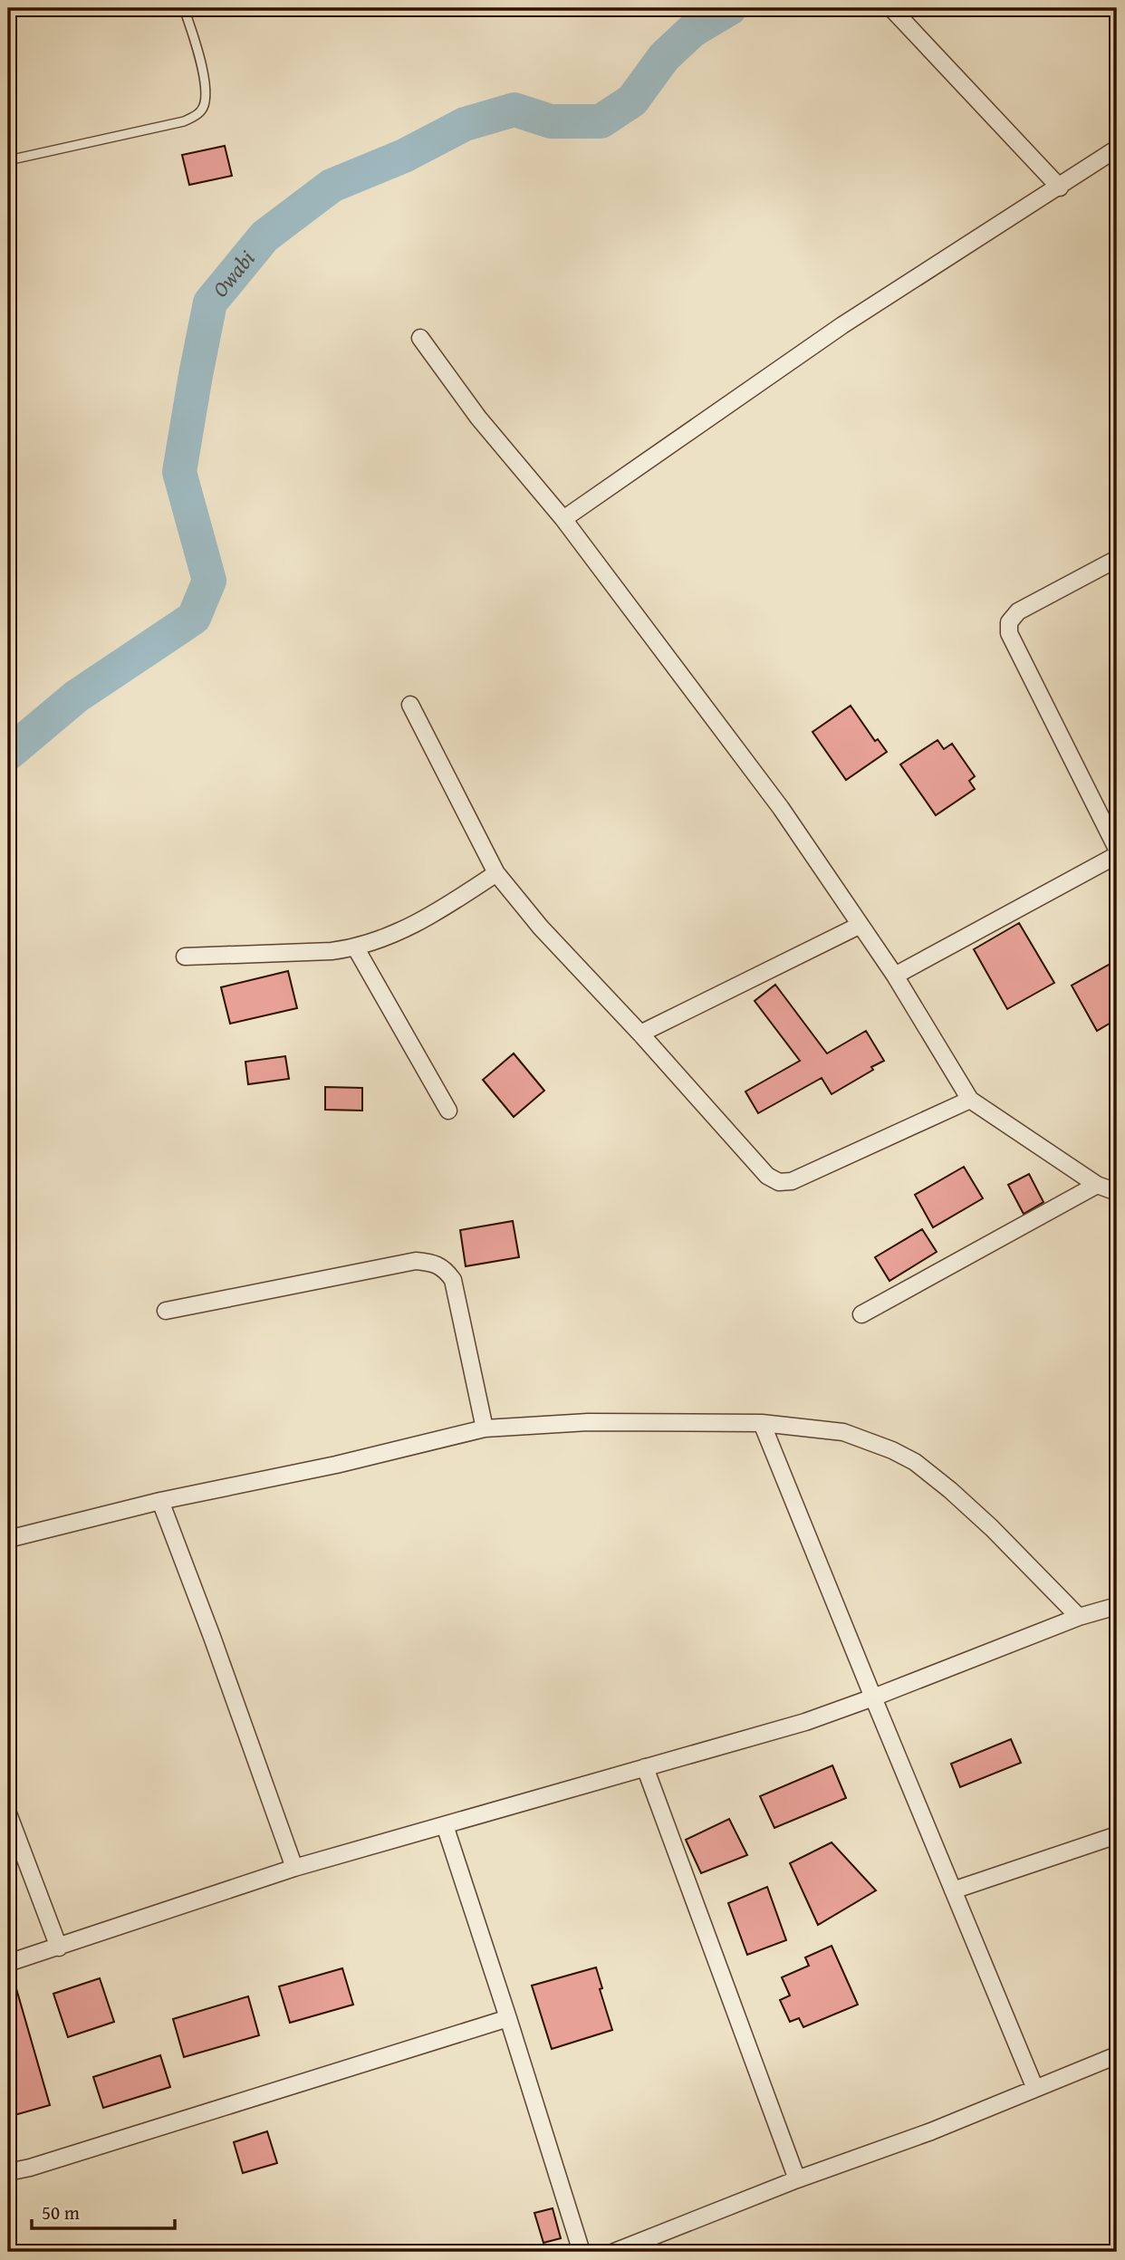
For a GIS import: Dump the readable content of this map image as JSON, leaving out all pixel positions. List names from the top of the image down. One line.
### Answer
{"water":["Owabi"],"scale_bar":"50 m"}
